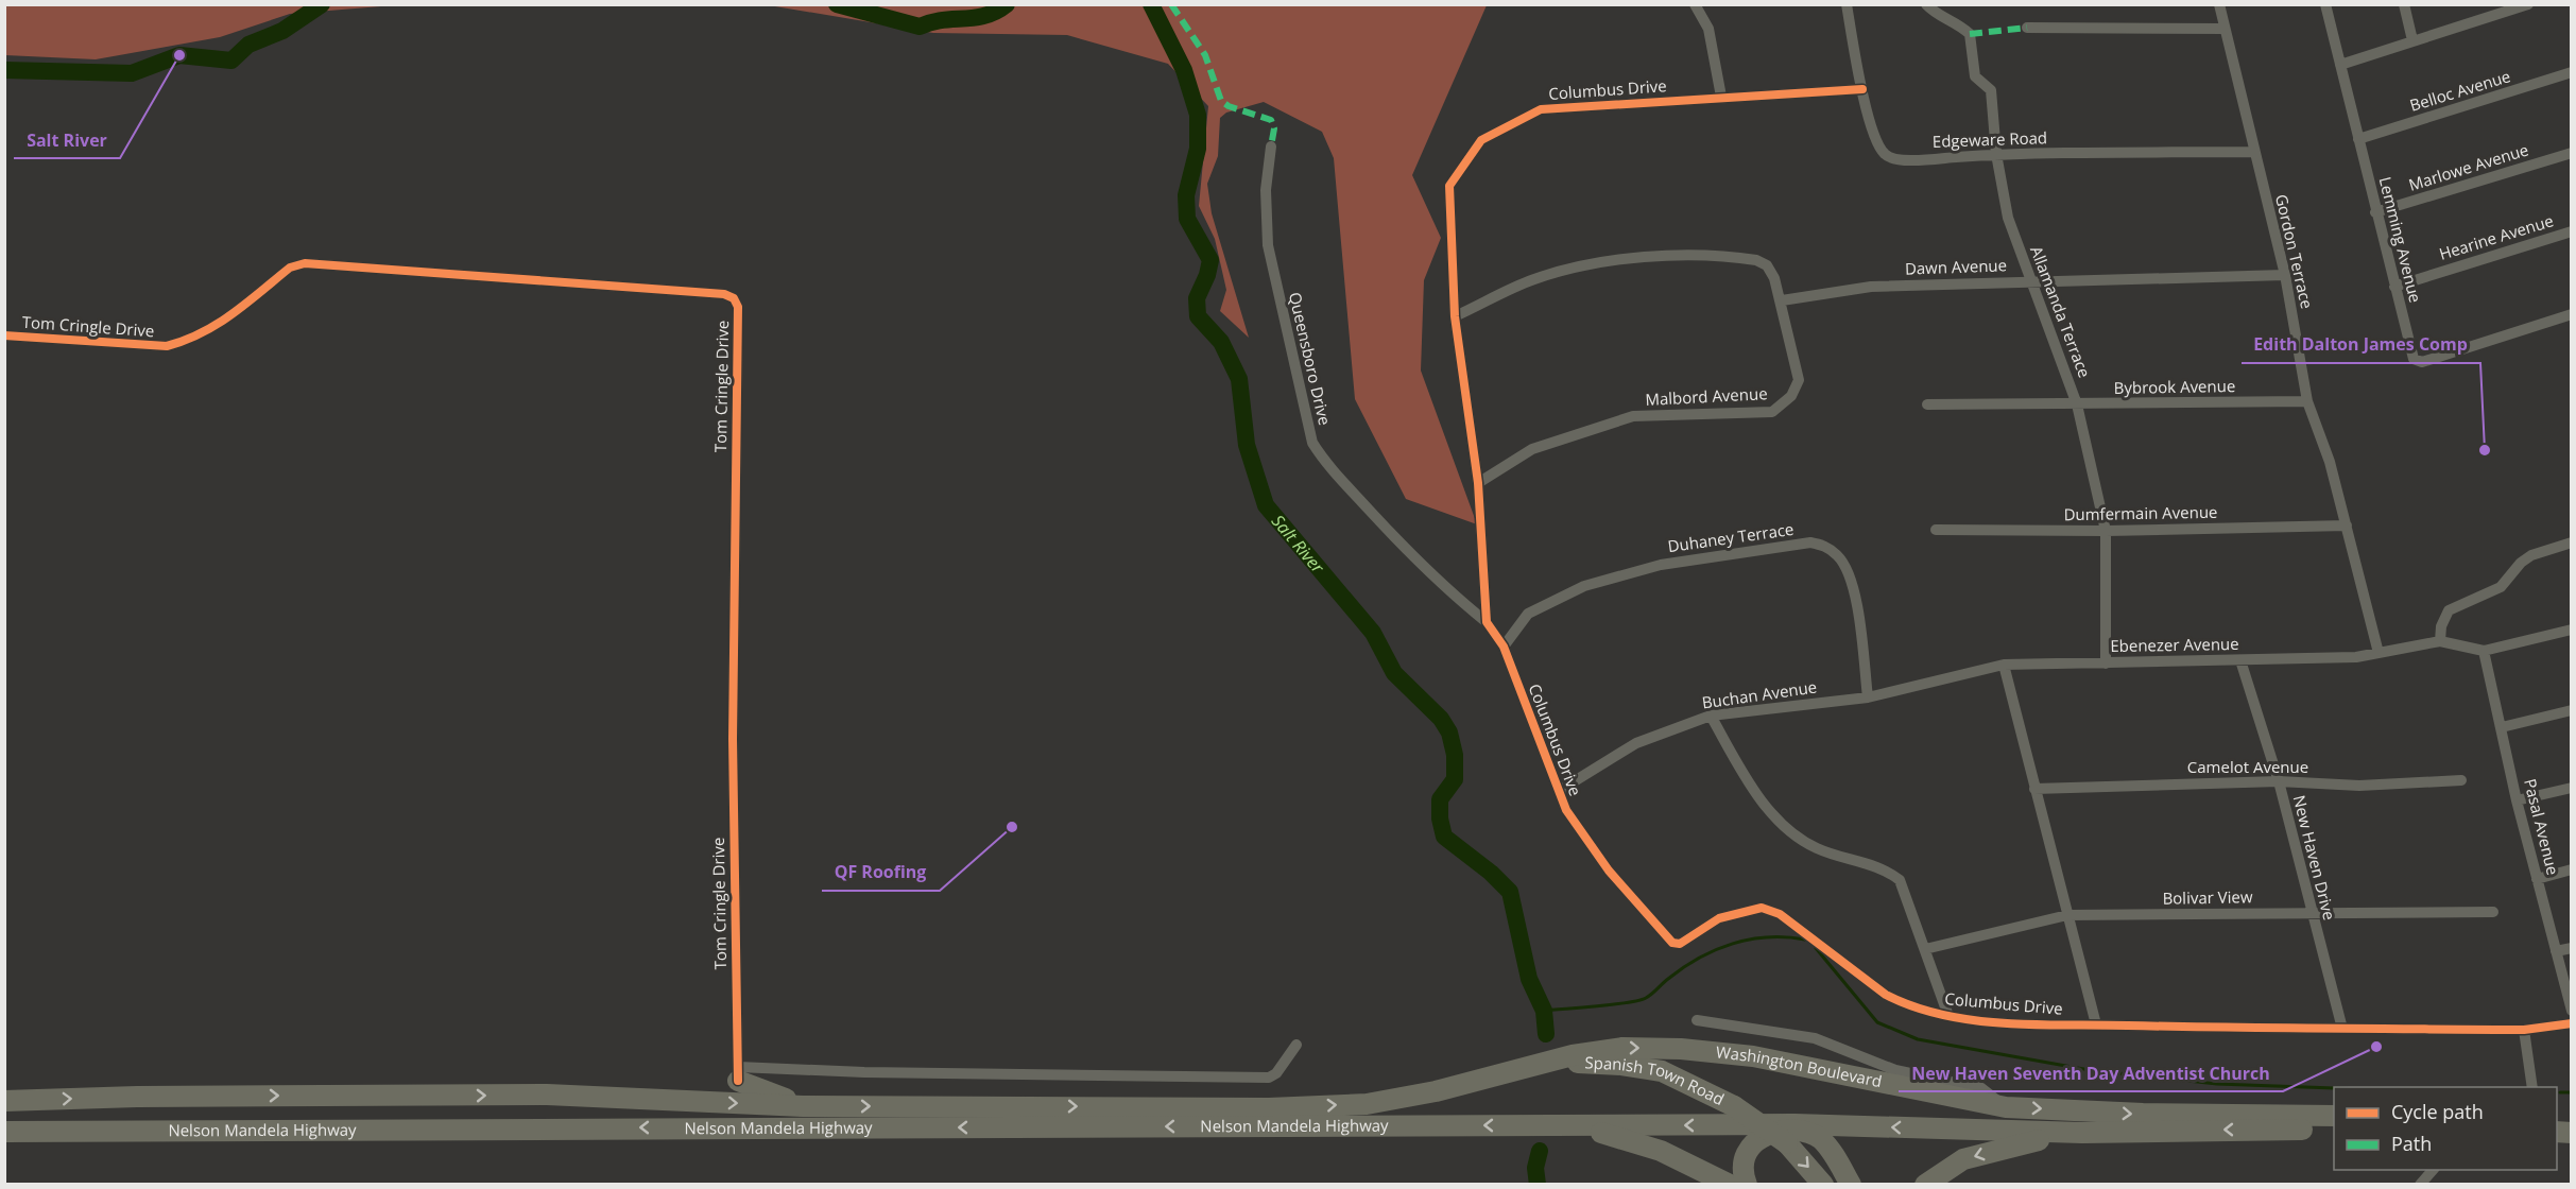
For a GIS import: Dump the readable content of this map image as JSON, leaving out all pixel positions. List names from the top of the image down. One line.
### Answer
{"streets":{"highway":["Washington Boulevard","Spanish Town Road","Nelson Mandela Highway"],"street":["Columbus Drive","Belloc Avenue","Edgeware Road","Marlowe Avenue","Hearine Avenue","Lemming Avenue","Gordon Terrace","Dawn Avenue","Allamanda Terrace","Tom Cringle Drive","Queensboro Drive","Bybrook Avenue","Malbord Avenue","Dumfermain Avenue","Duhaney Terrace","Ebenezer Avenue","Buchan Avenue","Camelot Avenue","Pasal Avenue","New Haven Drive","Bolivar View"]},"crossings":[["Columbus Drive","Edgeware Road"],["Columbus Drive","Queensboro Drive"],["Columbus Drive","Malbord Avenue"],["Columbus Drive","Duhaney Terrace"],["Columbus Drive","Buchan Avenue"],["Columbus Drive","New Haven Drive"],["Belloc Avenue","Lemming Avenue"],["Edgeware Road","Gordon Terrace"],["Edgeware Road","Allamanda Terrace"],["Marlowe Avenue","Lemming Avenue"],["Hearine Avenue","Lemming Avenue"],["Gordon Terrace","Dawn Avenue"],["Gordon Terrace","Bybrook Avenue"],["Gordon Terrace","Dumfermain Avenue"],["Gordon Terrace","Ebenezer Avenue"],["Dawn Avenue","Allamanda Terrace"],["Dawn Avenue","Malbord Avenue"],["Allamanda Terrace","Bybrook Avenue"],["Allamanda Terrace","Dumfermain Avenue"],["Allamanda Terrace","Ebenezer Avenue"],["Duhaney Terrace","Ebenezer Avenue"],["Duhaney Terrace","Buchan Avenue"],["Ebenezer Avenue","Buchan Avenue"],["Ebenezer Avenue","Pasal Avenue"],["Ebenezer Avenue","New Haven Drive"],["Camelot Avenue","New Haven Drive"],["New Haven Drive","Bolivar View"],["Washington Boulevard","Spanish Town Road"],["Washington Boulevard","Nelson Mandela Highway"],["Spanish Town Road","Nelson Mandela Highway"]],"water":["Salt River"],"places":["Salt River","Edith Dalton James Comp","QF Roofing","New Haven Seventh Day Adventist Church"],"legend":["Cycle path","Path"]}
